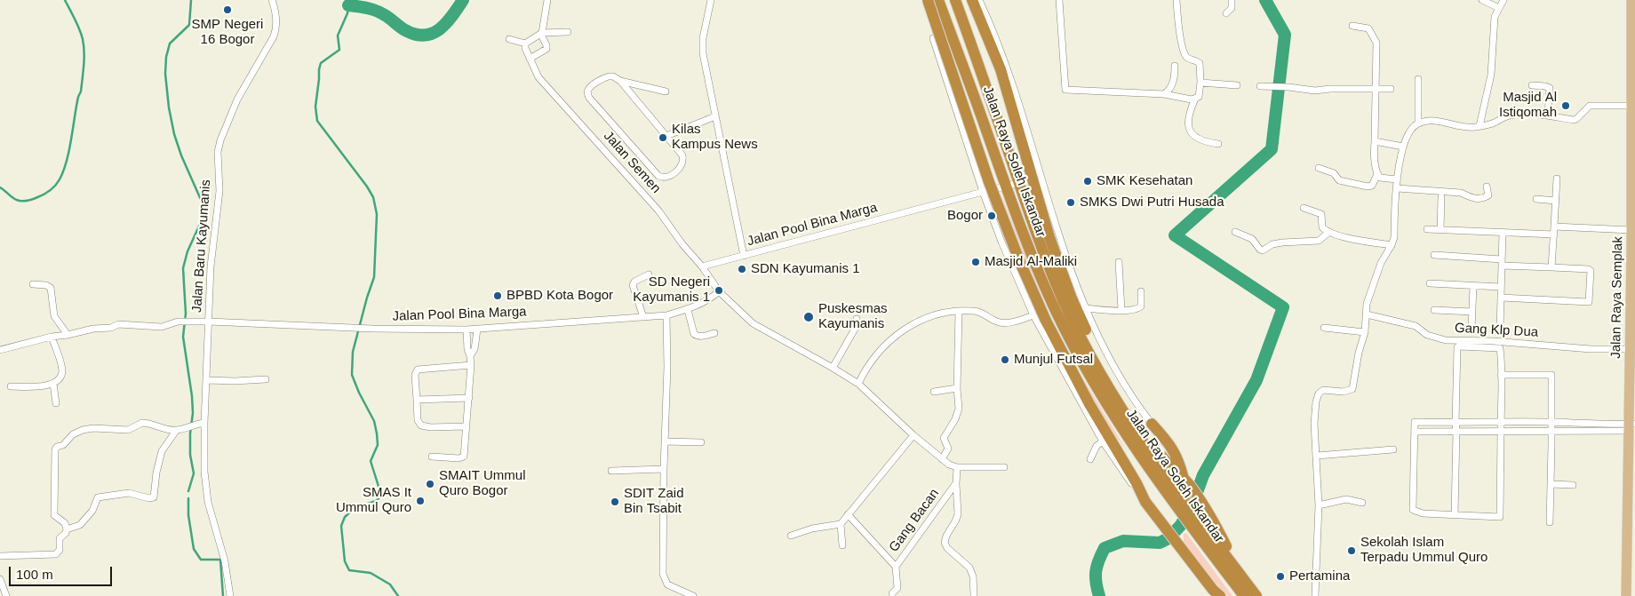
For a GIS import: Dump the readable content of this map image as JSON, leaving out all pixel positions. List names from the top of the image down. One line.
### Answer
{"streets":{"highway":["Jalan Raya Soleh Iskandar"],"main road":["Jalan Raya Semplak"],"street":["Jalan Semen","Jalan Pool Bina Marga","Jalan Baru Kayumanis","Gang Klp Dua","Gang Bacan"]},"crossings":[["Jalan Raya Soleh Iskandar","Jalan Pool Bina Marga"],["Jalan Semen","Jalan Pool Bina Marga"],["Jalan Pool Bina Marga","Jalan Baru Kayumanis"],["Jalan Raya Semplak","Gang Klp Dua"]],"places":["SMP Negeri 16 Bogor","Masjid Al Istiqomah","Kilas Kampus News","SMK Kesehatan","SMKS Dwi Putri Husada","Bogor","Masjid Al-Maliki","SDN Kayumanis 1","SD Negeri Kayumanis 1","BPBD Kota Bogor","Puskesmas Kayumanis","Munjul Futsal","SMAIT Ummul Quro Bogor","SMAS It Ummul Quro","SDIT Zaid Bin Tsabit","Sekolah Islam Terpadu Ummul Quro","Pertamina"],"scale_bar":"100 m"}
